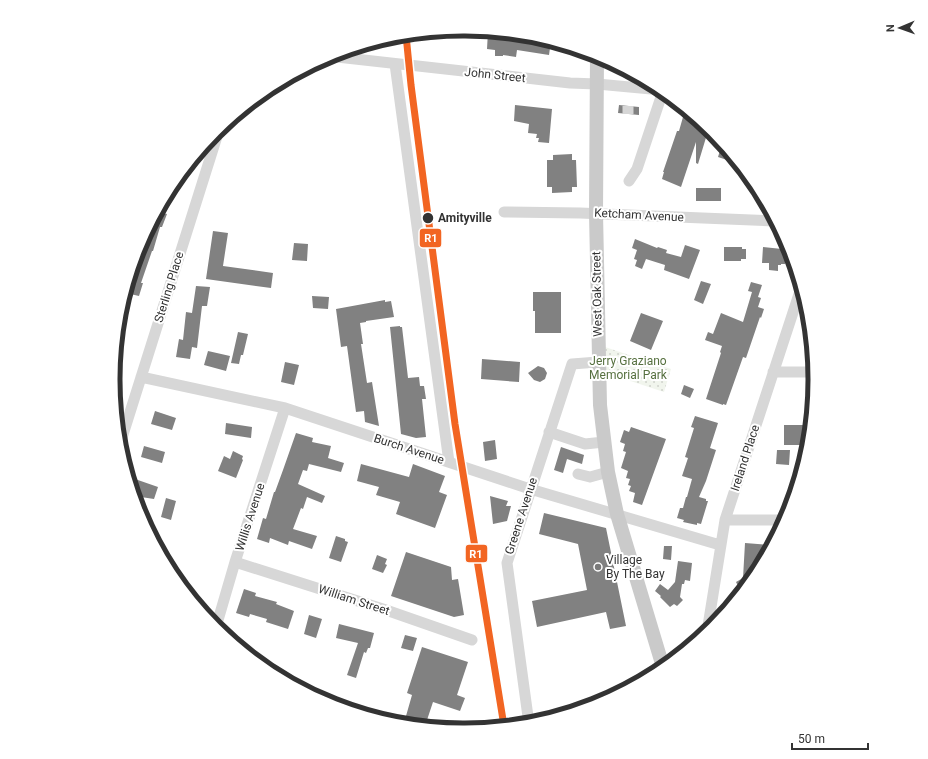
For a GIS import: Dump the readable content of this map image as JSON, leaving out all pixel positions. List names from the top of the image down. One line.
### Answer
{"streets":{"main road":["West Oak Street"],"street":["John Street","Ketcham Avenue","Sterling Place","Burch Avenue","Ireland Place","Greene Avenue","Willis Avenue","William Street"]},"crossings":[["John Street","West Oak Street"],["Ketcham Avenue","West Oak Street"],["Sterling Place","Burch Avenue"],["West Oak Street","Burch Avenue"],["West Oak Street","Greene Avenue"],["Burch Avenue","Ireland Place"],["Burch Avenue","Greene Avenue"],["Burch Avenue","Willis Avenue"],["Willis Avenue","William Street"]],"parks":["Jerry Graziano Memorial Park"],"places":["Amityville","Village By The Bay"],"lines":["transit line R1"],"scale_bar":"50 m","north":"left"}
